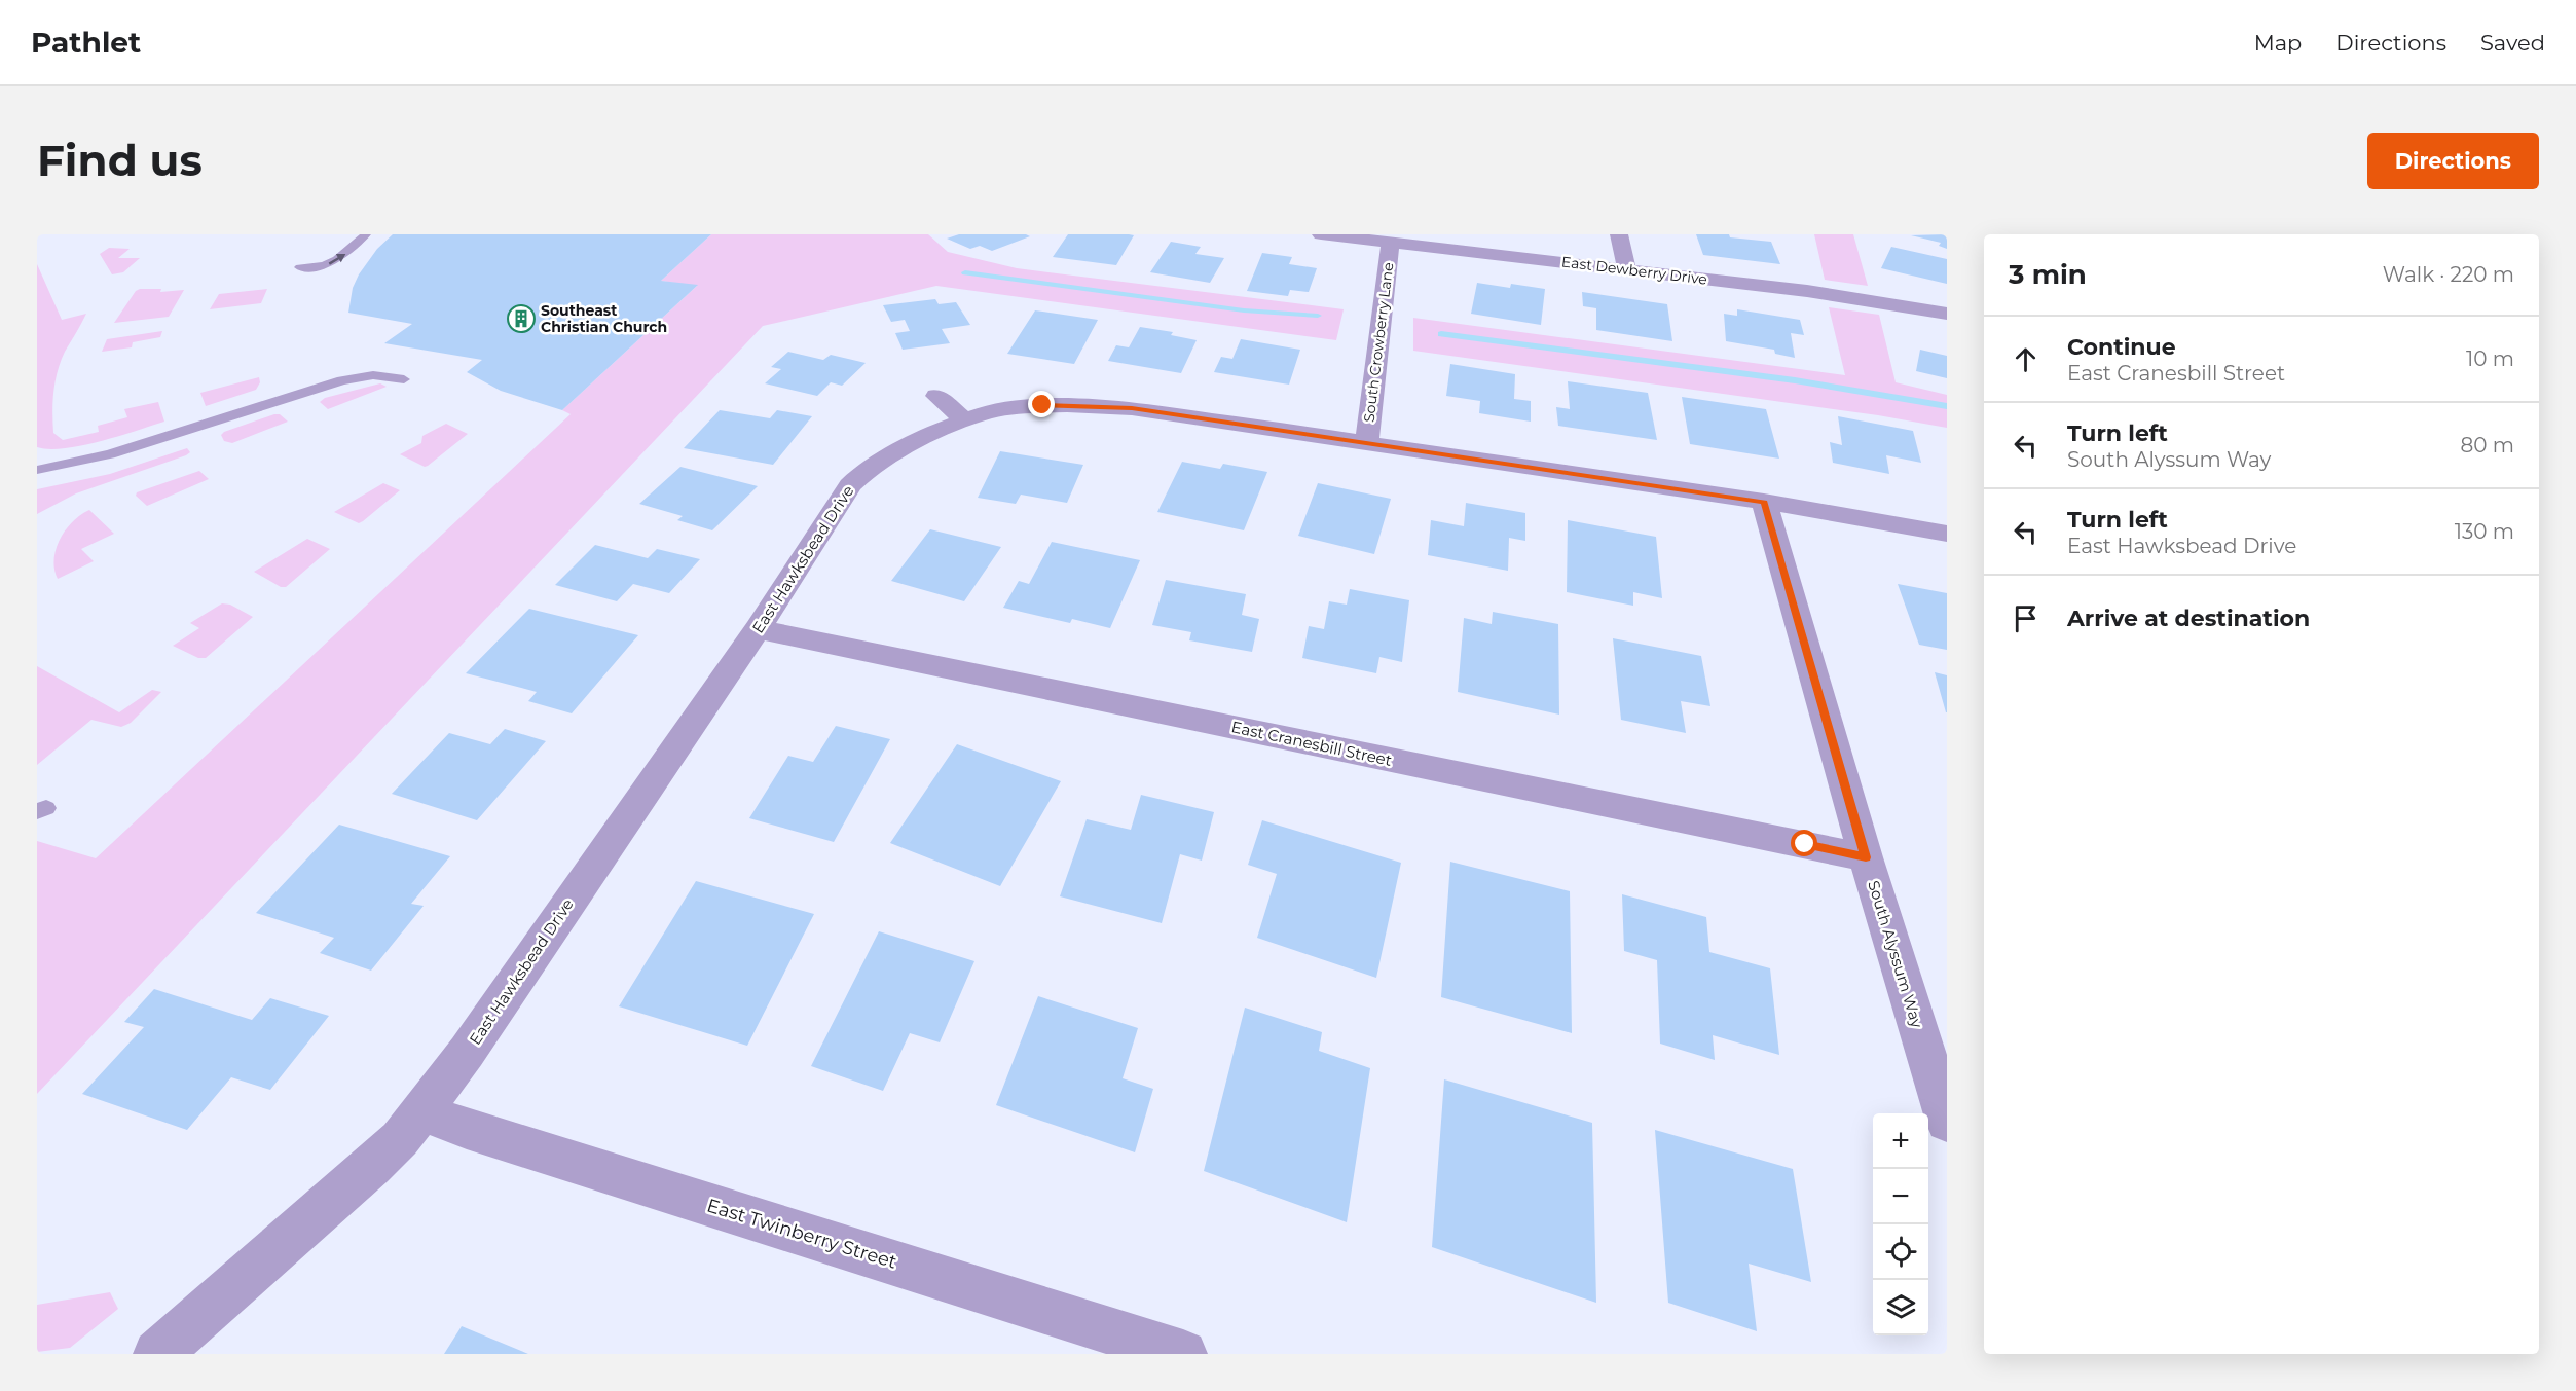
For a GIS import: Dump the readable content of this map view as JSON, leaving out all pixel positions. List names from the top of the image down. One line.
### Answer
{"streets":{"street":["East Dewberry Drive","South Crowberry Lane","East Hawksbead Drive","East Cranesbill Street","South Alyssum Way","East Twinberry Street"]},"crossings":[["East Dewberry Drive","South Crowberry Lane"],["South Crowberry Lane","East Hawksbead Drive"],["East Hawksbead Drive","East Cranesbill Street"],["East Hawksbead Drive","South Alyssum Way"],["East Hawksbead Drive","East Twinberry Street"],["East Cranesbill Street","South Alyssum Way"]],"places":{"building":["Southeast Christian Church"]},"page":{"header":"Pathlet","nav":["Map","Directions","Saved"],"buttons":"Directions","title":"Find us","heading":["3 min","Walk · 220 m"],"list":[["Continue","East Cranesbill Street","10 m"],["Turn left","South Alyssum Way","80 m"],["Turn left","East Hawksbead Drive","130 m"],"Arrive at destination"],"map_buttons":["+","−"]}}
